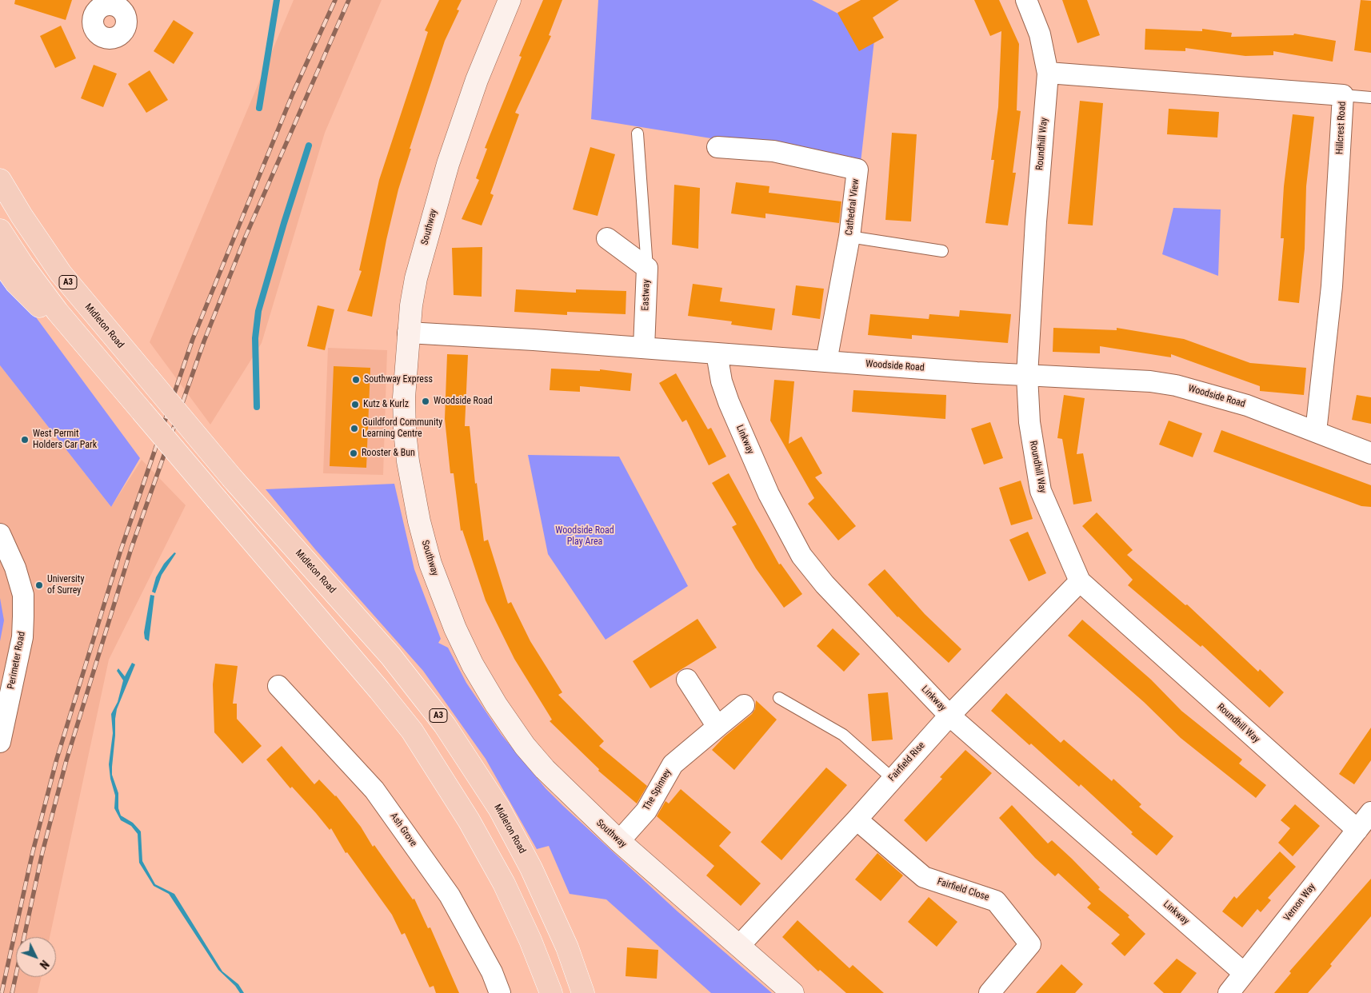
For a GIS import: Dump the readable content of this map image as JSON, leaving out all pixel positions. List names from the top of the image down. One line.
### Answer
{"streets":{"highway":["A3","Midleton Road"],"street":["Hillcrest Road","Roundhill Way","Cathedral View","Southway","Eastway","Woodside Road","Linkway","Perimeter Road","Fairfield Rise","The Spinney","Ash Grove","Fairfield Close","Vernon Way"]},"crossings":[["Hillcrest Road","Roundhill Way"],["Hillcrest Road","Woodside Road"],["Roundhill Way","Woodside Road"],["Roundhill Way","Fairfield Rise"],["Roundhill Way","Vernon Way"],["Cathedral View","Woodside Road"],["Southway","Woodside Road"],["Southway","Fairfield Rise"],["Southway","The Spinney"],["Eastway","Woodside Road"],["Woodside Road","Linkway"],["Linkway","Fairfield Rise"],["Linkway","Vernon Way"],["Fairfield Rise","Fairfield Close"]],"parks":["Woodside Road Play Area"],"places":["Southway Express","Woodside Road","Kutz & Kurlz","Guildford Community Learning Centre","West Permit Holders Car Park","Rooster & Bun","University of Surrey"],"north":"bottom right"}
